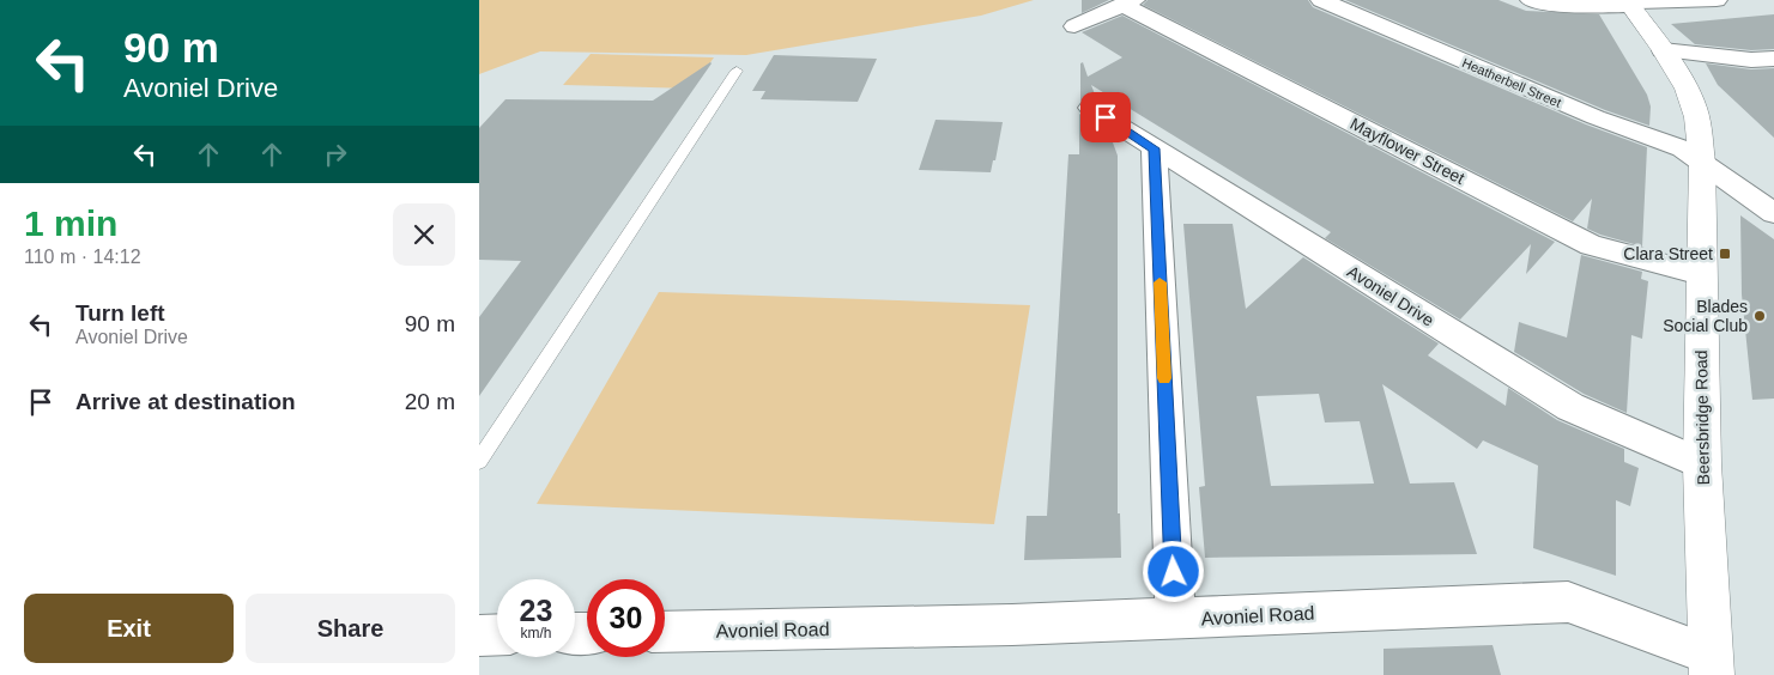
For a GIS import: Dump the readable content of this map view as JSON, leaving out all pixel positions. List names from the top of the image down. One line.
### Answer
{"streets":{"main road":["Beersbridge Road"],"street":["Heatherbell Street","Mayflower Street","Avoniel Drive","Avoniel Road"]},"crossings":[["Heatherbell Street","Beersbridge Road"],["Mayflower Street","Beersbridge Road"],["Avoniel Drive","Beersbridge Road"],["Beersbridge Road","Avoniel Road"]],"places":{"transit":["Clara Street"],"other":["Blades Social Club"]},"page":{"turn":["90 m","Avoniel Drive"],"heading":["1 min","110 m · 14:12"],"list":[{"name":"Turn left","note":"Avoniel Drive","value":"90 m"},{"name":"Arrive at destination","value":"20 m"}],"speed":"23 km/h","limit":"30","buttons":["Exit","Share"]}}
